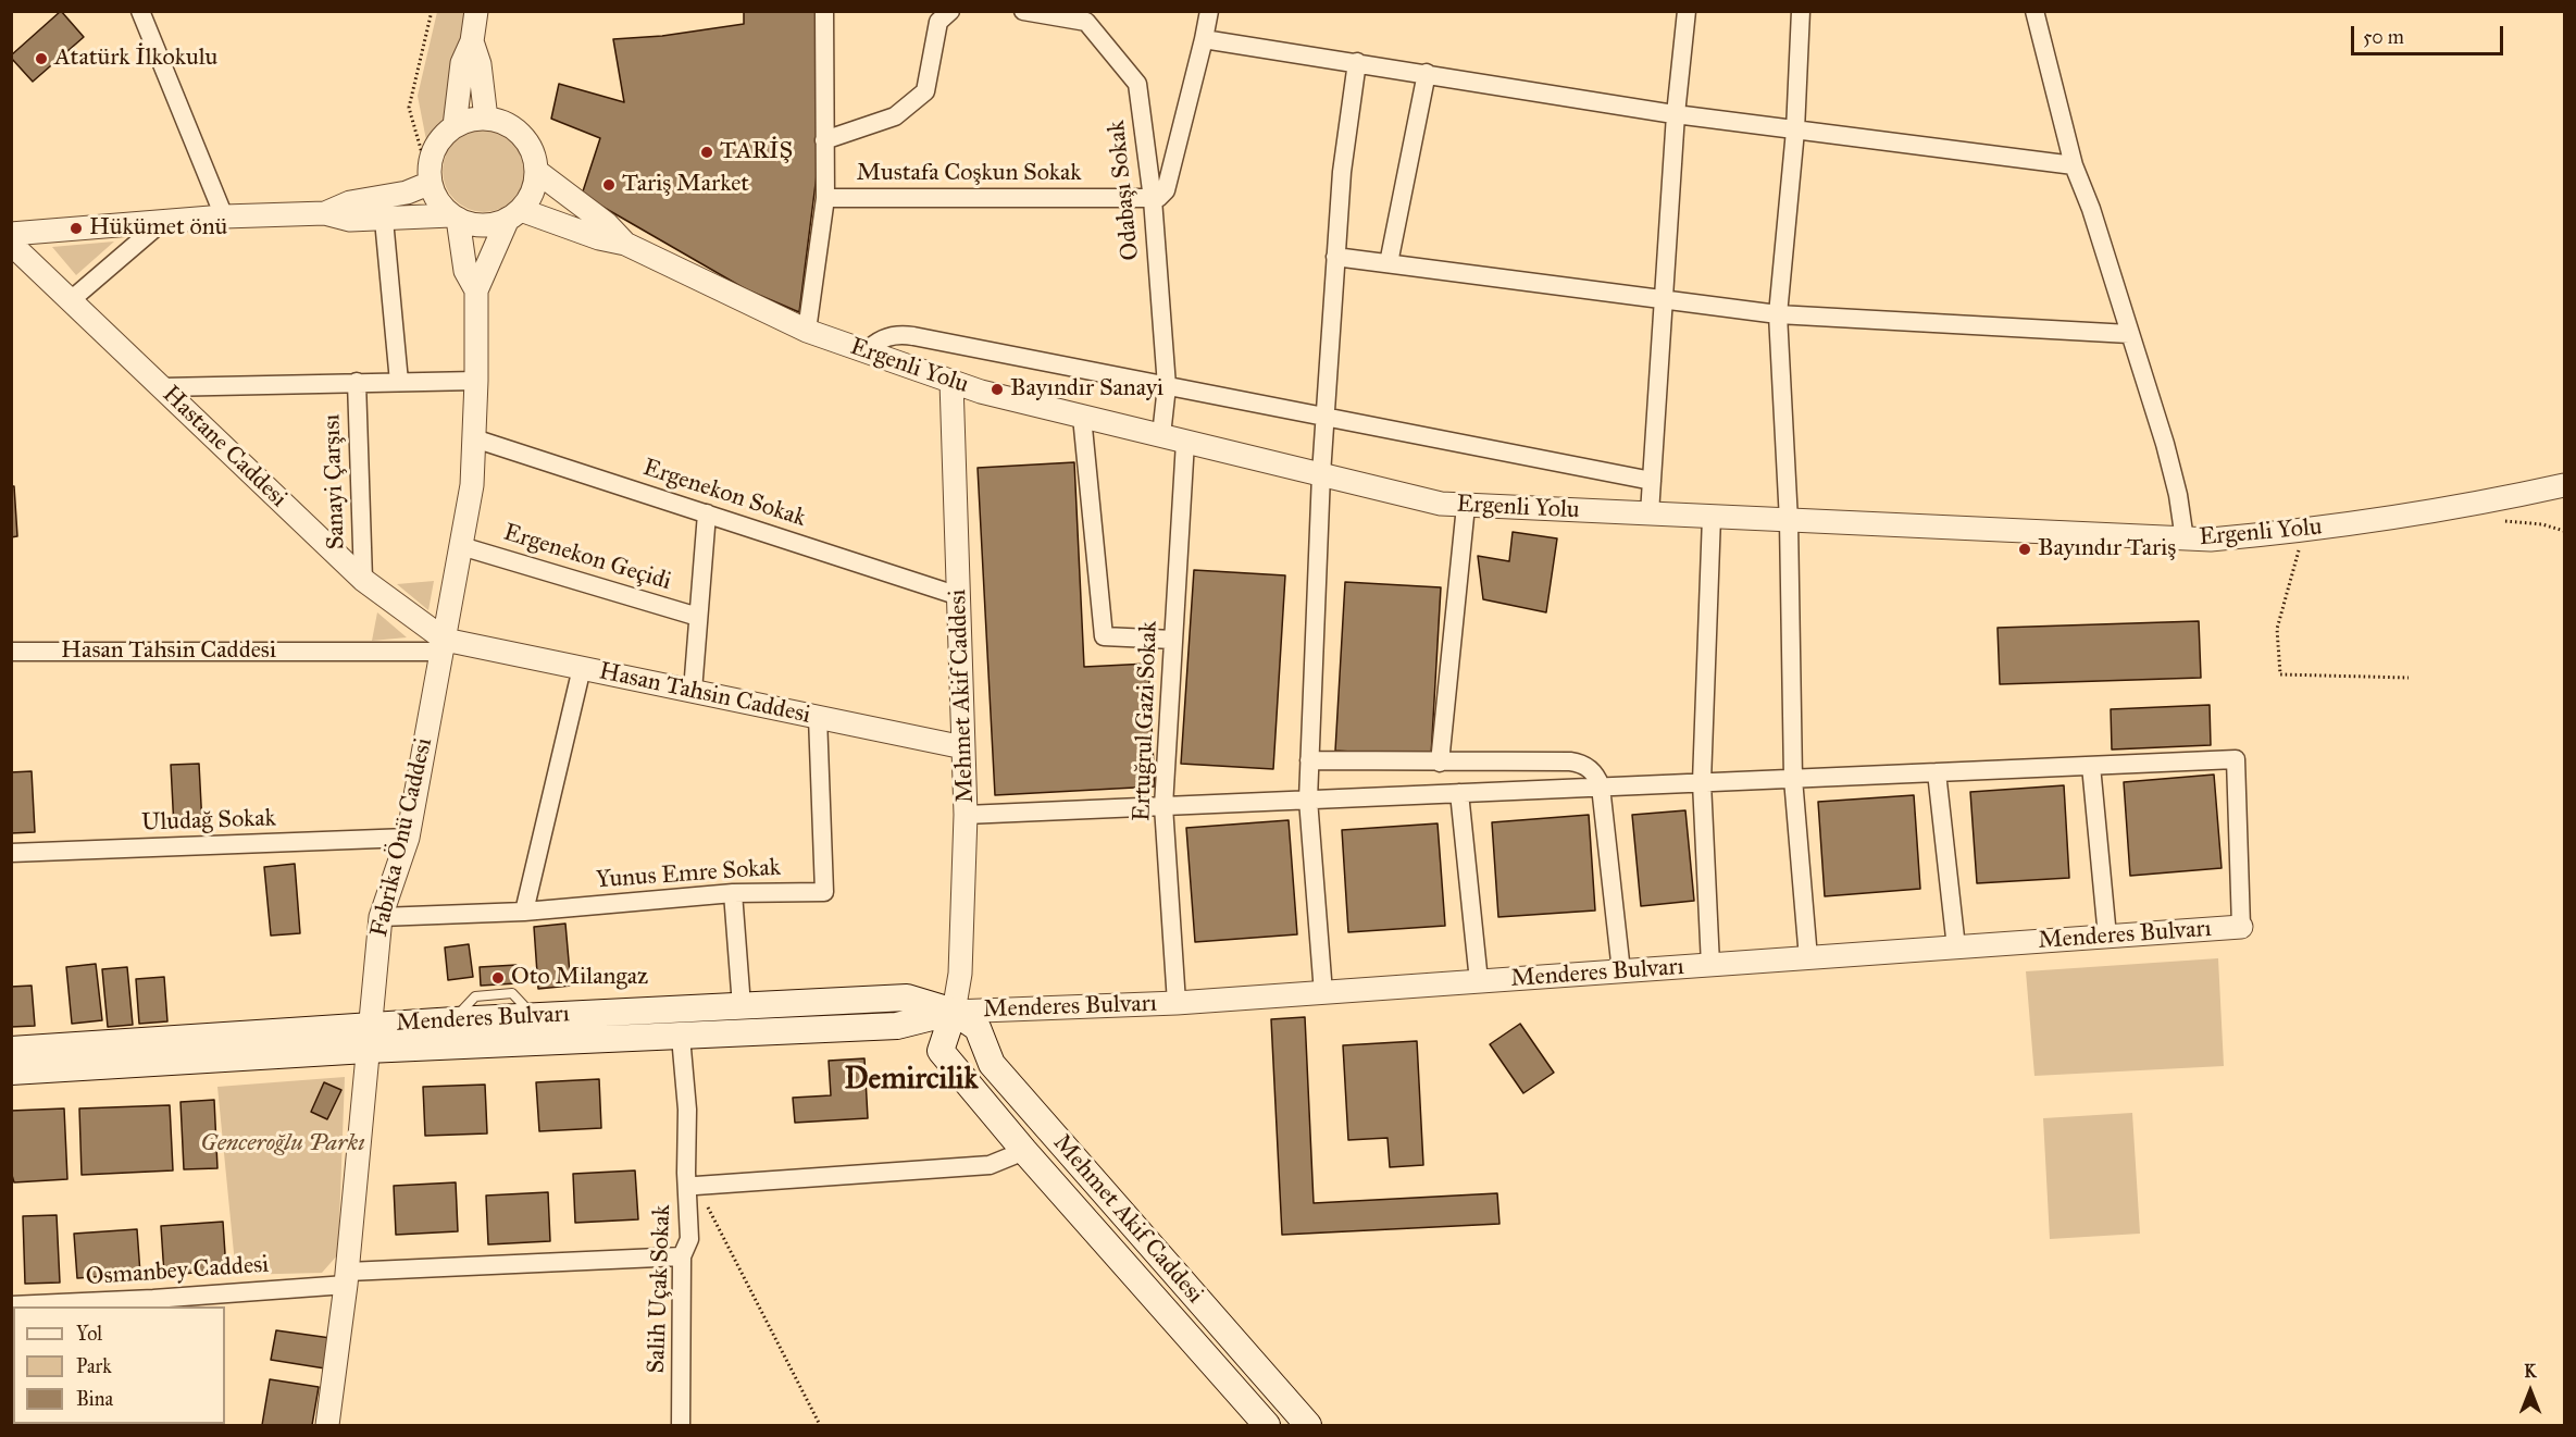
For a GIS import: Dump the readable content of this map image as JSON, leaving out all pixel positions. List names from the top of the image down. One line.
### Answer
{"streets":{"main road":["Mehmet Akif Caddesi","Menderes Bulvarı"],"street":["Mustafa Coşkun Sokak","Odabaşı Sokak","Ergenli Yolu","Hastane Caddesi","Sanayi Çarşısı","Ergenekon Sokak","Ergenekon Geçidi","Hasan Tahsin Caddesi","Ertuğrul Gazi Sokak","Uludağ Sokak","Fabrika Önü Caddesi","Yunus Emre Sokak","Osmanbey Caddesi","Salih Uçak Sokak"]},"crossings":[["Mustafa Coşkun Sokak","Odabaşı Sokak"],["Odabaşı Sokak","Ergenli Yolu"],["Ergenli Yolu","Mehmet Akif Caddesi"],["Ergenli Yolu","Ertuğrul Gazi Sokak"],["Ergenli Yolu","Fabrika Önü Caddesi"],["Hastane Caddesi","Sanayi Çarşısı"],["Hastane Caddesi","Hasan Tahsin Caddesi"],["Hastane Caddesi","Fabrika Önü Caddesi"],["Sanayi Çarşısı","Fabrika Önü Caddesi"],["Ergenekon Sokak","Ergenekon Geçidi"],["Ergenekon Sokak","Mehmet Akif Caddesi"],["Ergenekon Sokak","Fabrika Önü Caddesi"],["Ergenekon Geçidi","Hasan Tahsin Caddesi"],["Ergenekon Geçidi","Fabrika Önü Caddesi"],["Hasan Tahsin Caddesi","Mehmet Akif Caddesi"],["Hasan Tahsin Caddesi","Fabrika Önü Caddesi"],["Hasan Tahsin Caddesi","Yunus Emre Sokak"],["Mehmet Akif Caddesi","Menderes Bulvarı"],["Ertuğrul Gazi Sokak","Menderes Bulvarı"],["Uludağ Sokak","Fabrika Önü Caddesi"],["Fabrika Önü Caddesi","Yunus Emre Sokak"],["Fabrika Önü Caddesi","Menderes Bulvarı"],["Fabrika Önü Caddesi","Osmanbey Caddesi"],["Menderes Bulvarı","Salih Uçak Sokak"],["Osmanbey Caddesi","Salih Uçak Sokak"]],"districts":["Demircilik"],"parks":["Genceroğlu Parkı"],"places":["Atatürk İlkokulu","TARİŞ","Tariş Market","Hükümet önü","Bayındır Sanayi","Bayındır Tariş","Oto Milangaz"],"legend":["Yol","Park","Bina"],"scale_bar":"50 m","north":"top"}
